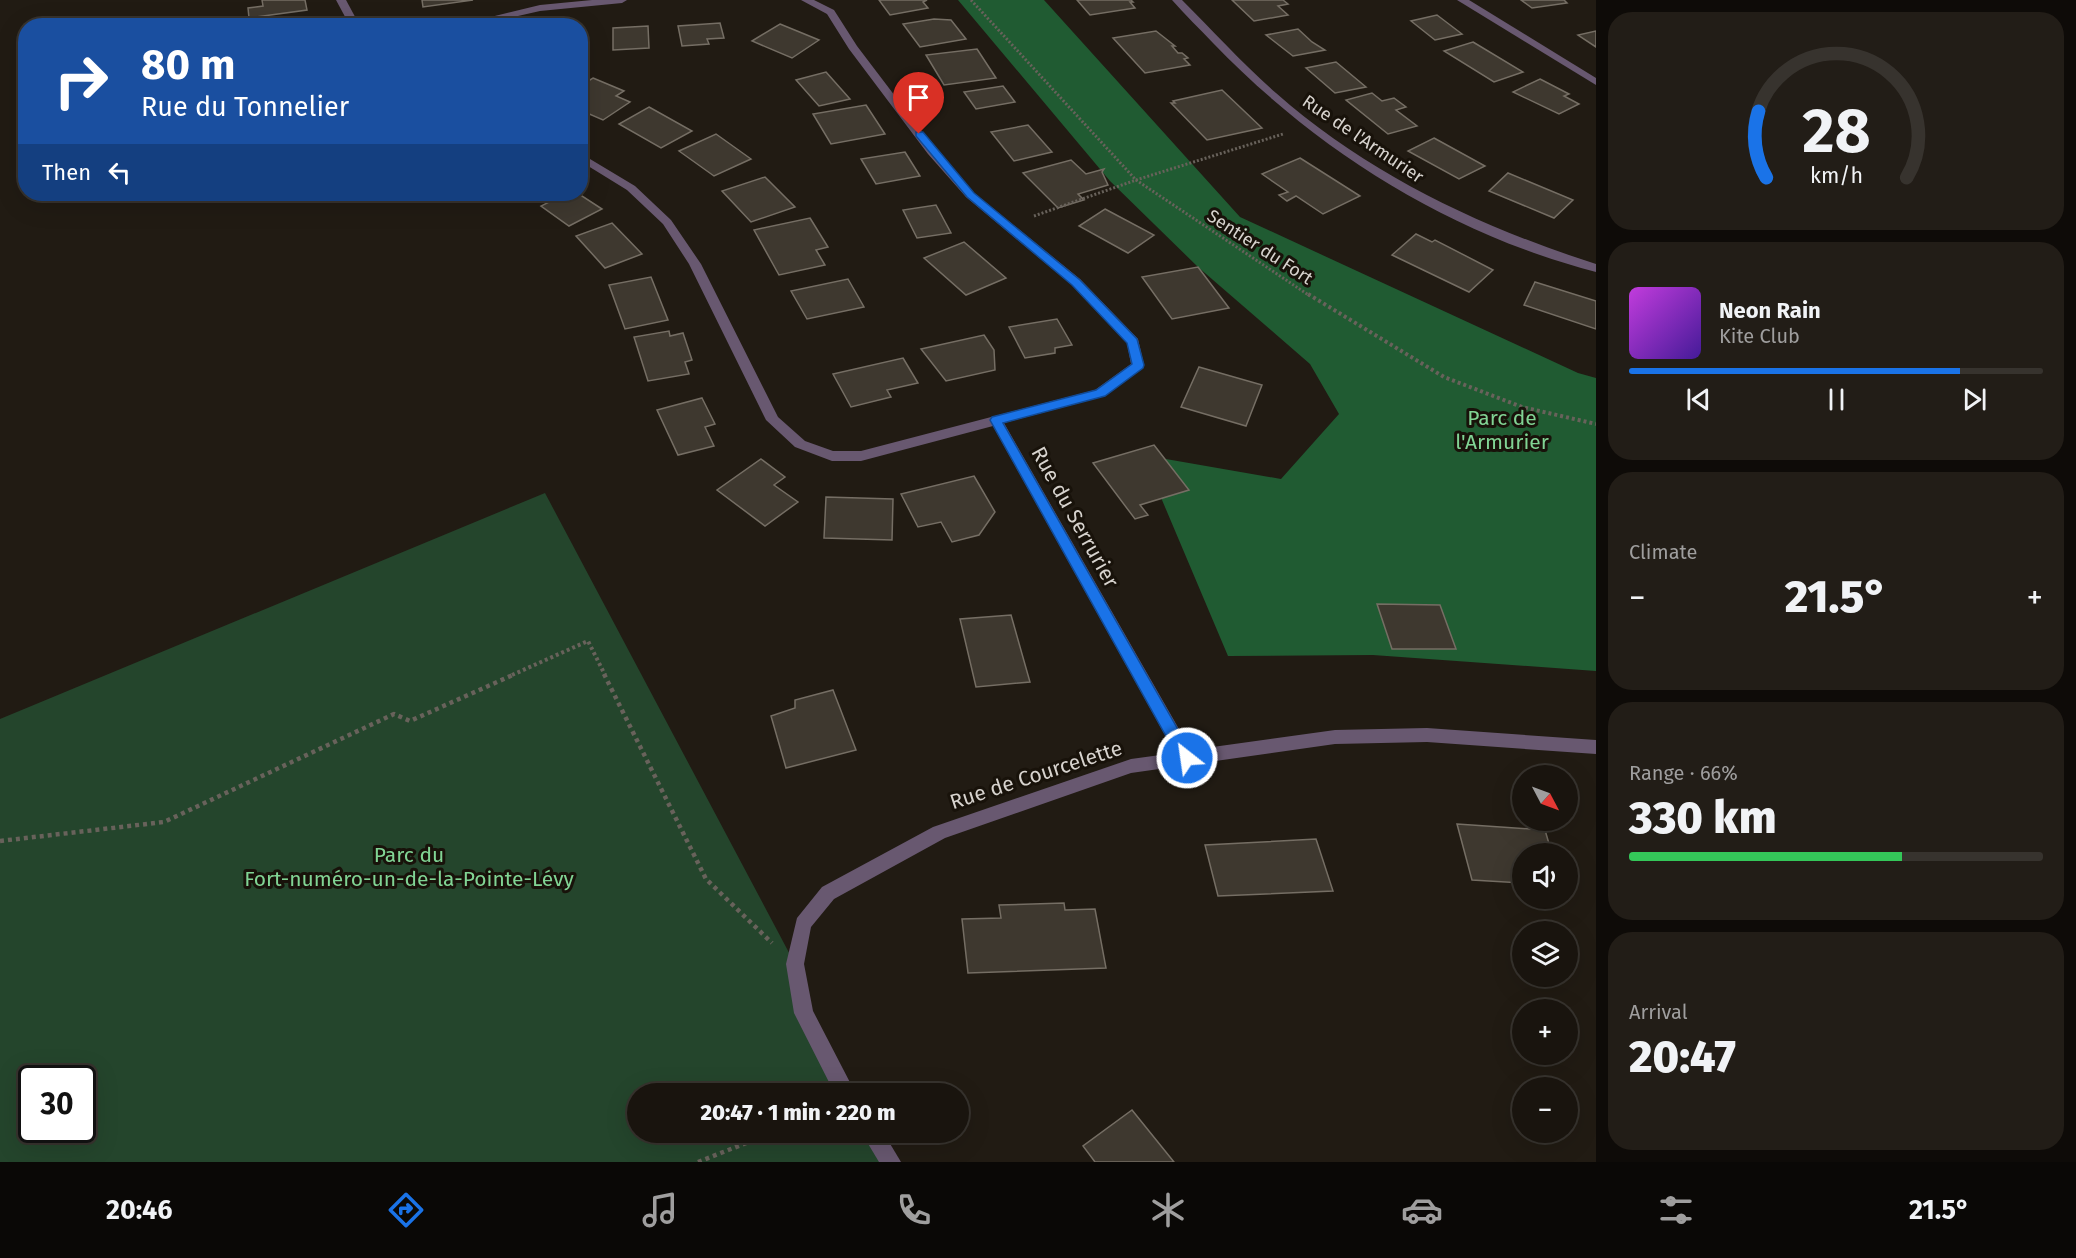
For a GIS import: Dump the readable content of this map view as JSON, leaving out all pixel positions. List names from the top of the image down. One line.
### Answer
{"streets":{"street":["Rue de l'Armurier","Rue du Serrurier","Rue de Courcelette"],"path":["Sentier du Fort"]},"crossings":[["Rue du Serrurier","Rue de Courcelette"]],"parks":["Parc de l'Armurier","Parc du Fort-numéro-un-de-la-Pointe-Lévy"],"north":"bottom right","page":{"turn":["80 m","Rue du Tonnelier"],"then":"Then","song":["Neon Rain","Kite Club"],"tile":["Climate",["Range · 66%","330 km"],["Arrival","20:47"]],"heat":["−","21.5°","+"],"map_buttons":["+","−"],"limit":"30","trip":"20:47 · 1 min · 220 m","tabs":["20:46","21.5°"],"gauge":["28","km/h"]}}
